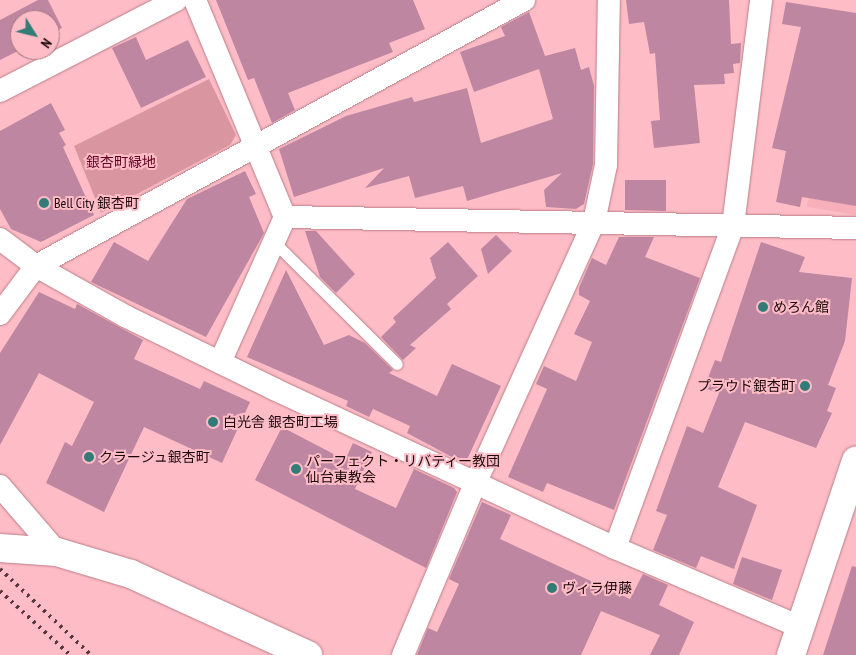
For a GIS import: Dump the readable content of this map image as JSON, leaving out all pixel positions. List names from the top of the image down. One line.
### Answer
{"parks":["銀杏町緑地"],"places":["Bell City 銀杏町","めろん館","プラウド銀杏町","白光舎 銀杏町工場","クラージュ銀杏町","パーフェクト・リバティー教団 仙台東教会","ヴィラ伊藤"],"north":"bottom right"}
